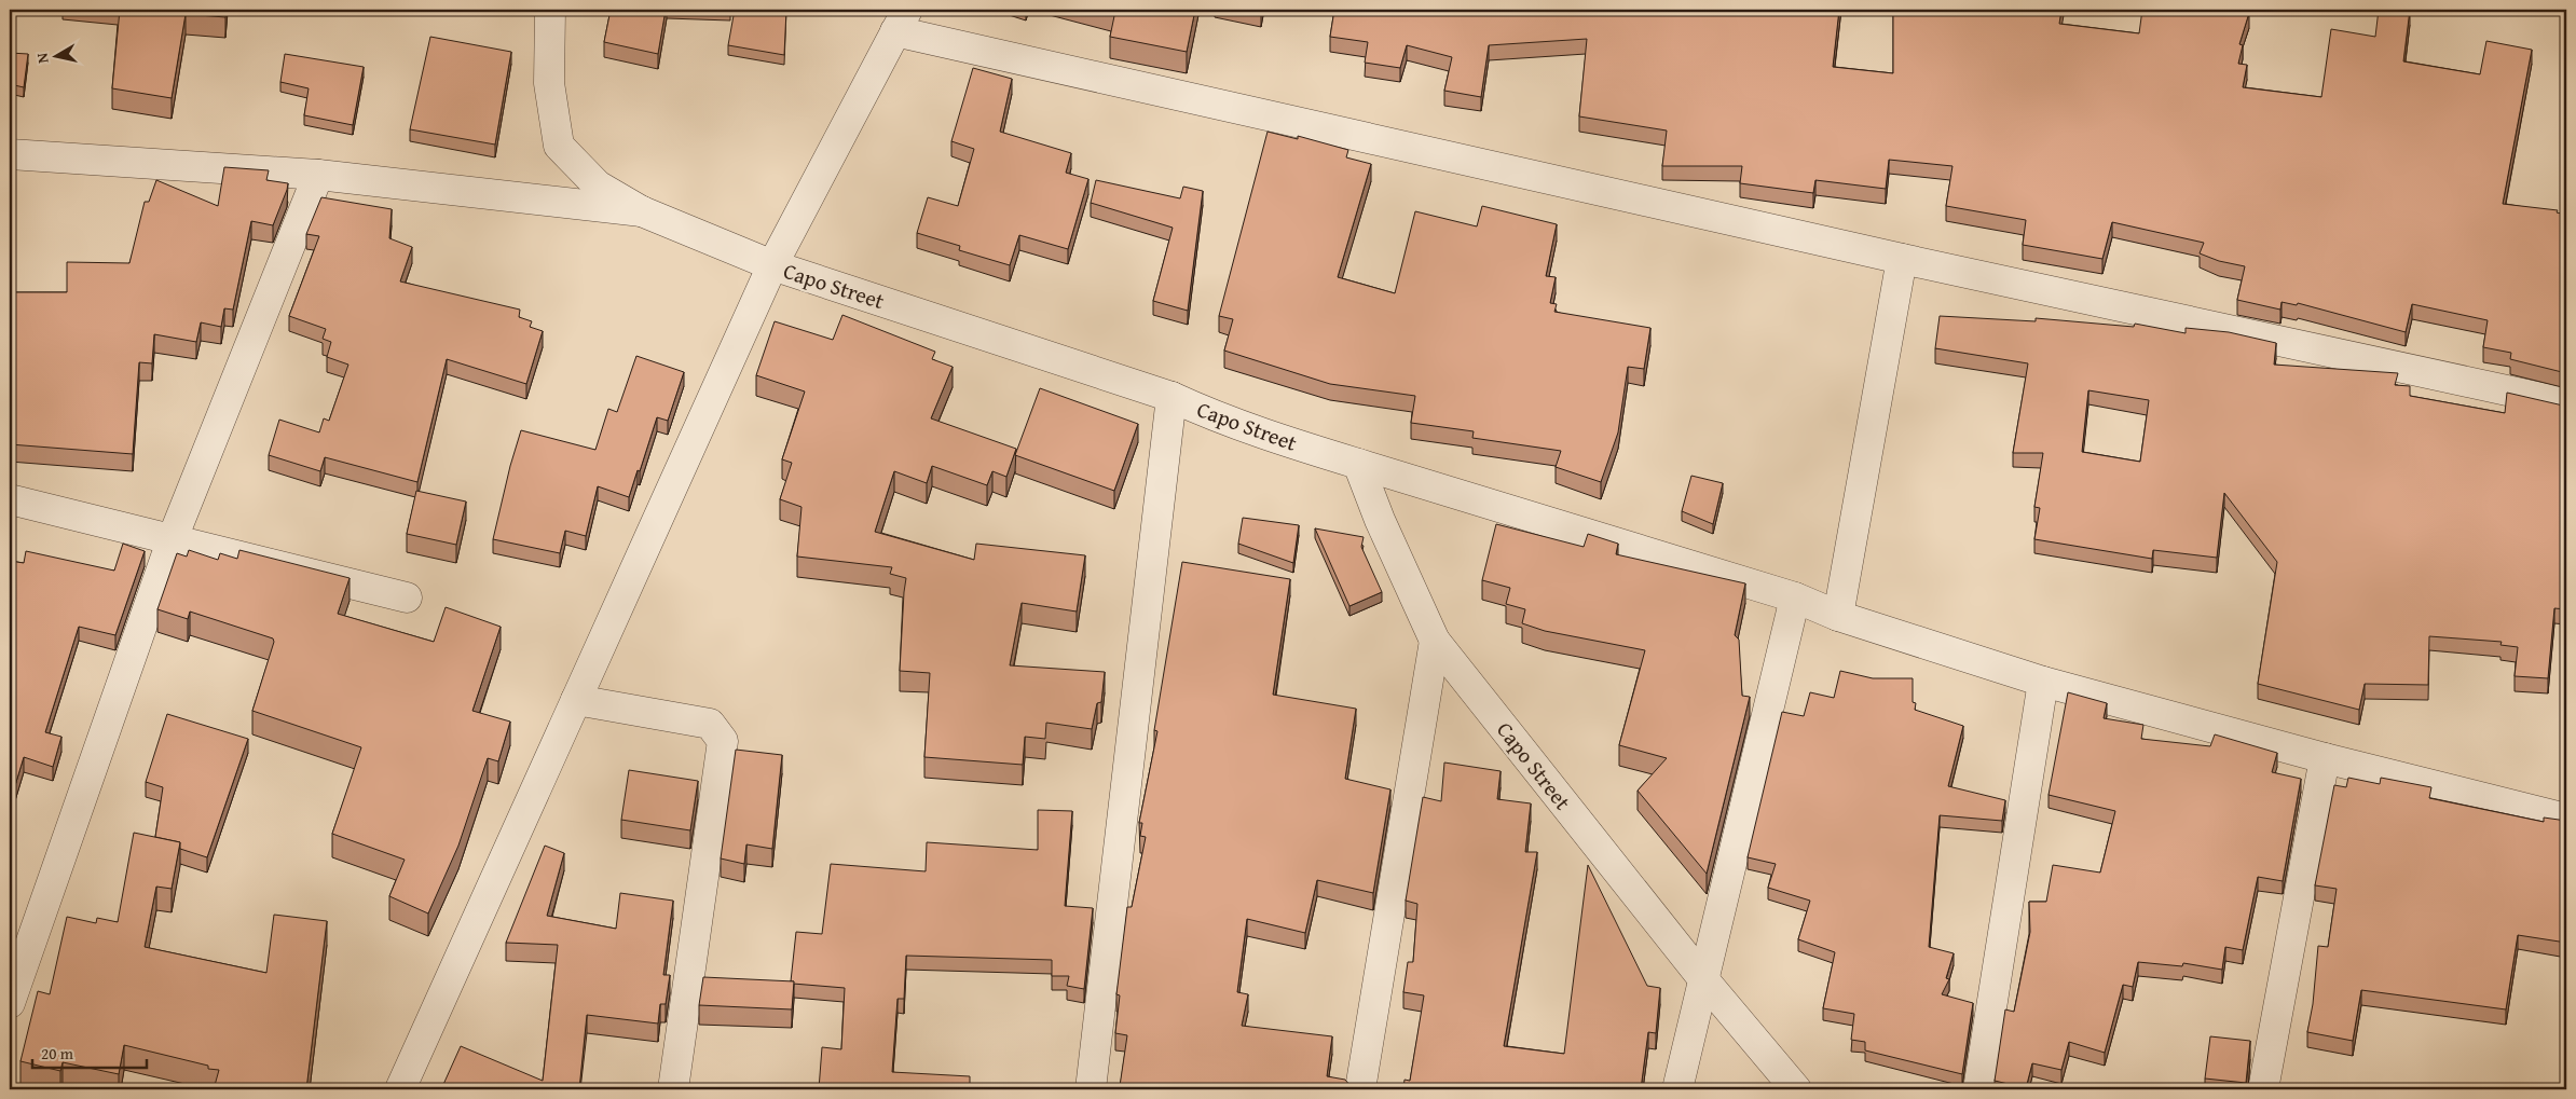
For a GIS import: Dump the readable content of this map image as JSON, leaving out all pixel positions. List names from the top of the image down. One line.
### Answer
{"streets":{"street":["Capo Street"]},"scale_bar":"20 m","north":"left"}
